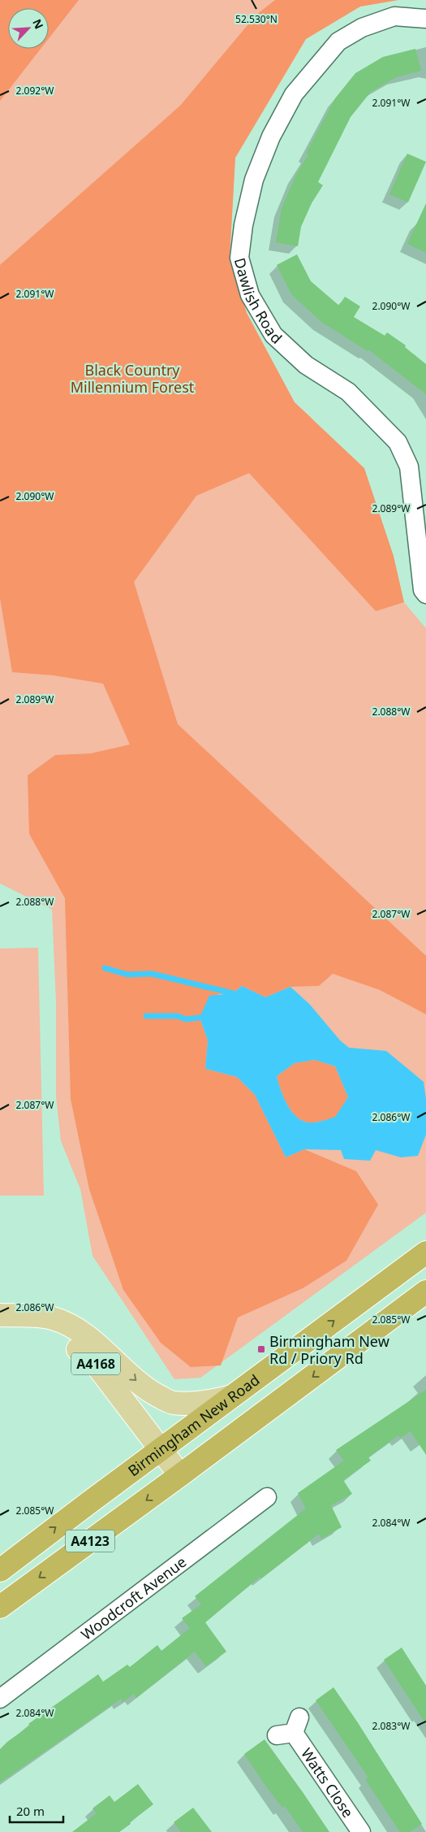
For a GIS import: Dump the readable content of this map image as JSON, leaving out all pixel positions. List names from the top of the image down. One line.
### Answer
{"streets":{"highway":["Birmingham New Road","A4123"],"main road":["A4168"],"street":["Dawlish Road","Woodcroft Avenue","Watts Close"]},"crossings":[["A4168","Birmingham New Road"],["A4168","A4123"]],"parks":["Black Country Millennium Forest"],"places":{"transit":["Birmingham New Rd / Priory Rd"]},"scale_bar":"20 m","north":"top right","coordinates":["52.530°N","2.092°W","2.091°W","2.090°W","2.089°W","2.088°W","2.087°W","2.086°W","2.085°W","2.084°W","2.083°W"]}
